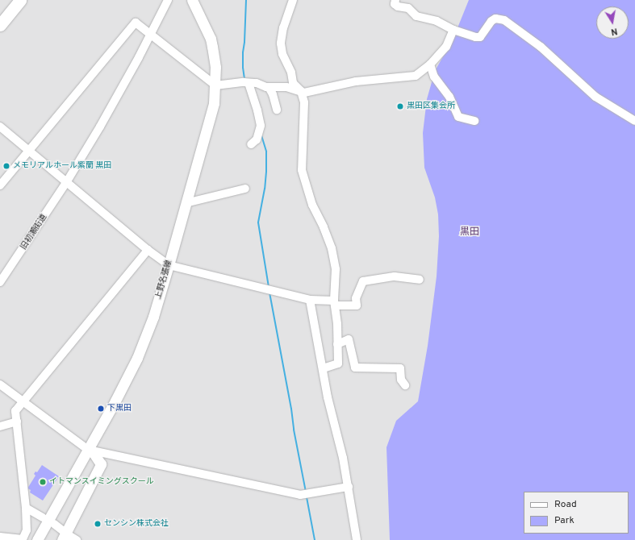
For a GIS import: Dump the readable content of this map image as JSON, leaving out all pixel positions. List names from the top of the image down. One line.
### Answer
{"streets":{"main road":["上野名張線"],"street":["旧初瀬街道"]},"districts":["黒田"],"places":["黒田区集会所","メモリアルホール紫蘭 黒田","下黒田","イトマンスイミングスクール","センシン株式会社"],"legend":["Road","Park"],"north":"bottom"}
